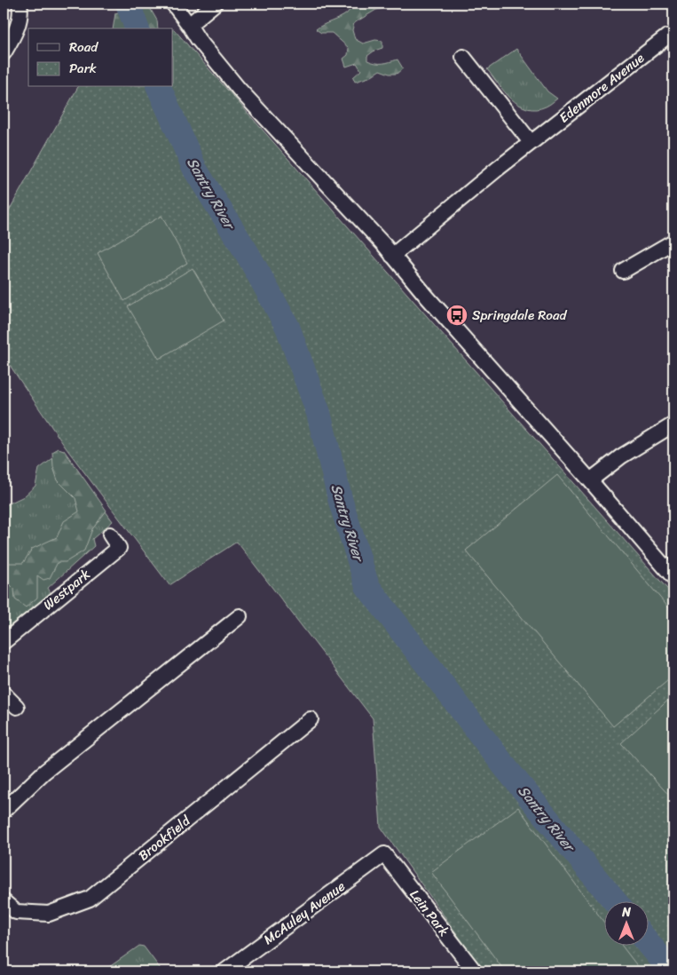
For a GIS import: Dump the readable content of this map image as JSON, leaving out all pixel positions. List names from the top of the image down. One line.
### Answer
{"streets":{"street":["Edenmore Avenue","Westpark","Brookfield","McAuley Avenue","Lein Park"]},"crossings":[["McAuley Avenue","Lein Park"]],"water":["Santry River"],"places":{"bus stop":["Springdale Road"]},"legend":["Road","Park"],"north":"top"}
